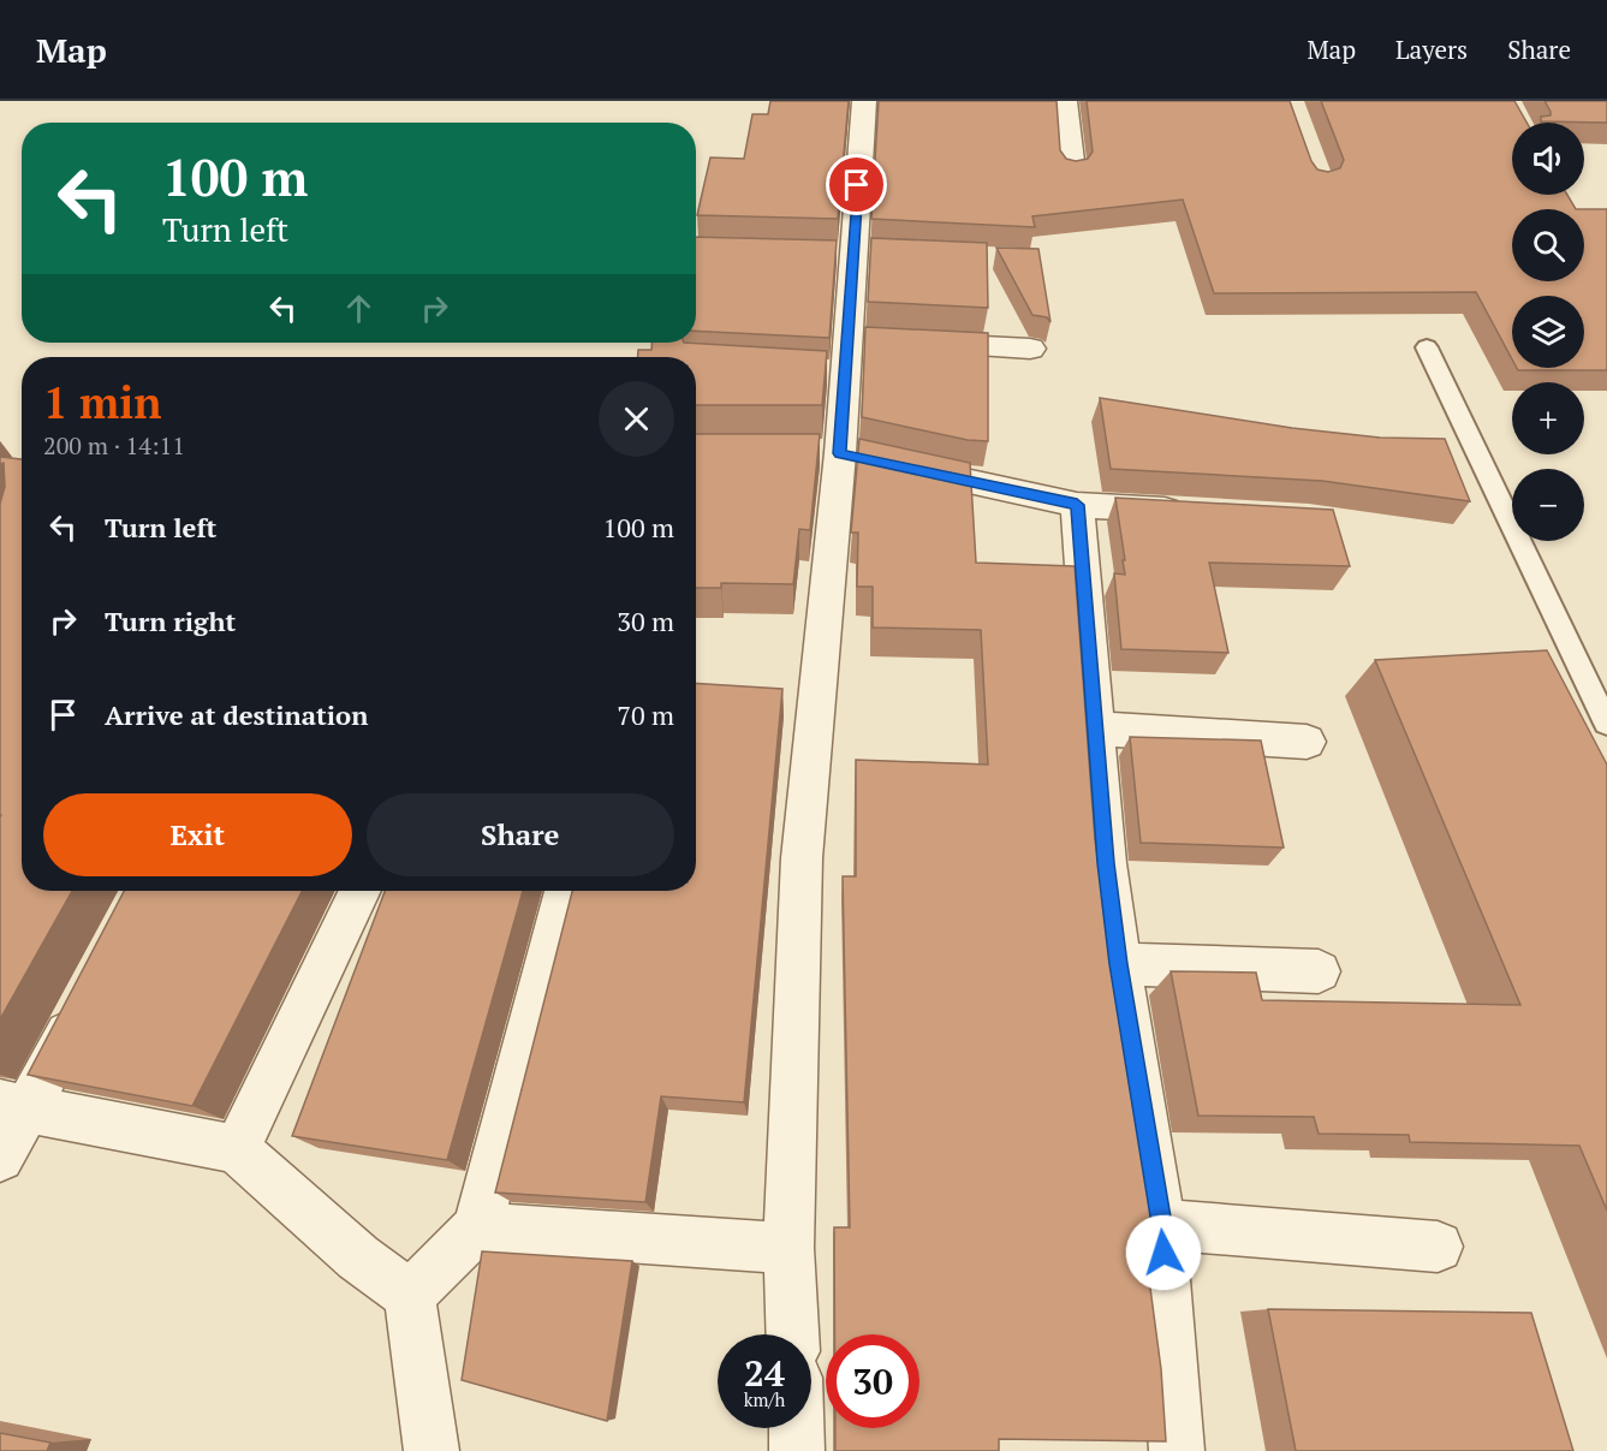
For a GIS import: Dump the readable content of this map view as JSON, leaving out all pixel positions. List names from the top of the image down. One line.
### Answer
{"page":{"header":"Map","nav":["Map","Layers","Share"],"map_buttons":["+","−"],"turn":["100 m","Turn left"],"heading":["1 min","200 m · 14:11"],"list":[{"name":"Turn left","value":"100 m"},{"name":"Turn right","value":"30 m"},{"name":"Arrive at destination","value":"70 m"}],"buttons":["Exit","Share"],"speed":"24 km/h","limit":"30"}}
